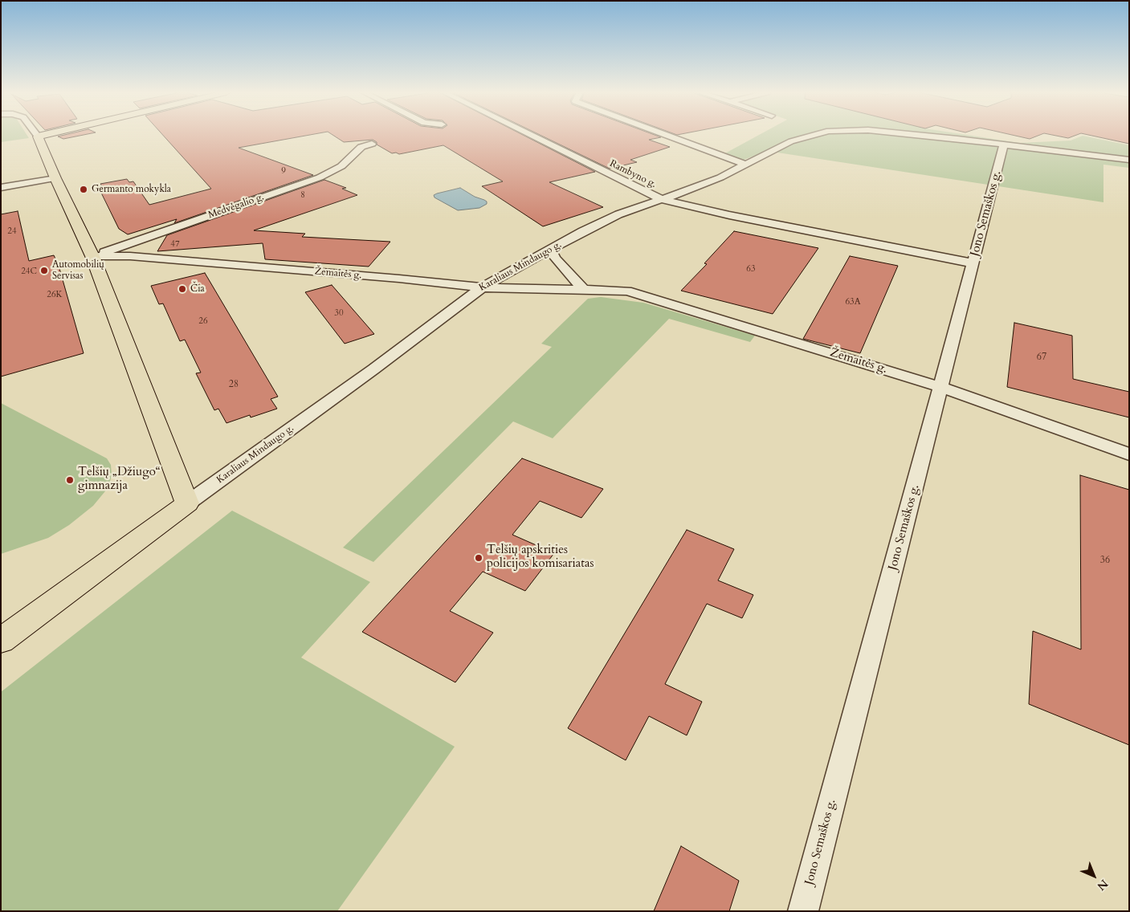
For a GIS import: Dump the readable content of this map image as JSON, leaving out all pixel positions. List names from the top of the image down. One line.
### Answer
{"streets":{"main road":["Karaliaus Mindaugo g."],"street":["Rambyno g.","Medvėgalio g.","Jono Semaškos g.","Žemaitės g."]},"crossings":[["Rambyno g.","Jono Semaškos g."],["Rambyno g.","Karaliaus Mindaugo g."],["Medvėgalio g.","Žemaitės g."],["Jono Semaškos g.","Karaliaus Mindaugo g."],["Jono Semaškos g.","Žemaitės g."],["Karaliaus Mindaugo g.","Žemaitės g."]],"places":["Germanto mokykla","Automobilių Servisas","Čia","Telšių „Džiugo“ gimnazija","Telšių apskrities policijos komisariatas"],"house_numbers":["9","8","24","47","63","24C","26K","63A","30","26","67","28","36"],"north":"bottom right"}
